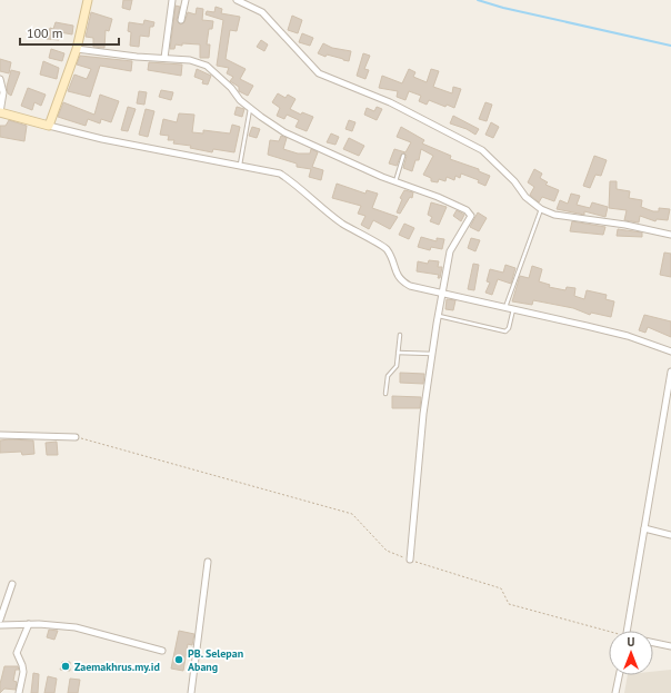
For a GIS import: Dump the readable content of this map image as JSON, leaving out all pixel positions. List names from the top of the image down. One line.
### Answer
{"places":["PB. Selepan Abang","Zaemakhrus.my.id"],"scale_bar":"100 m","north":"top"}
